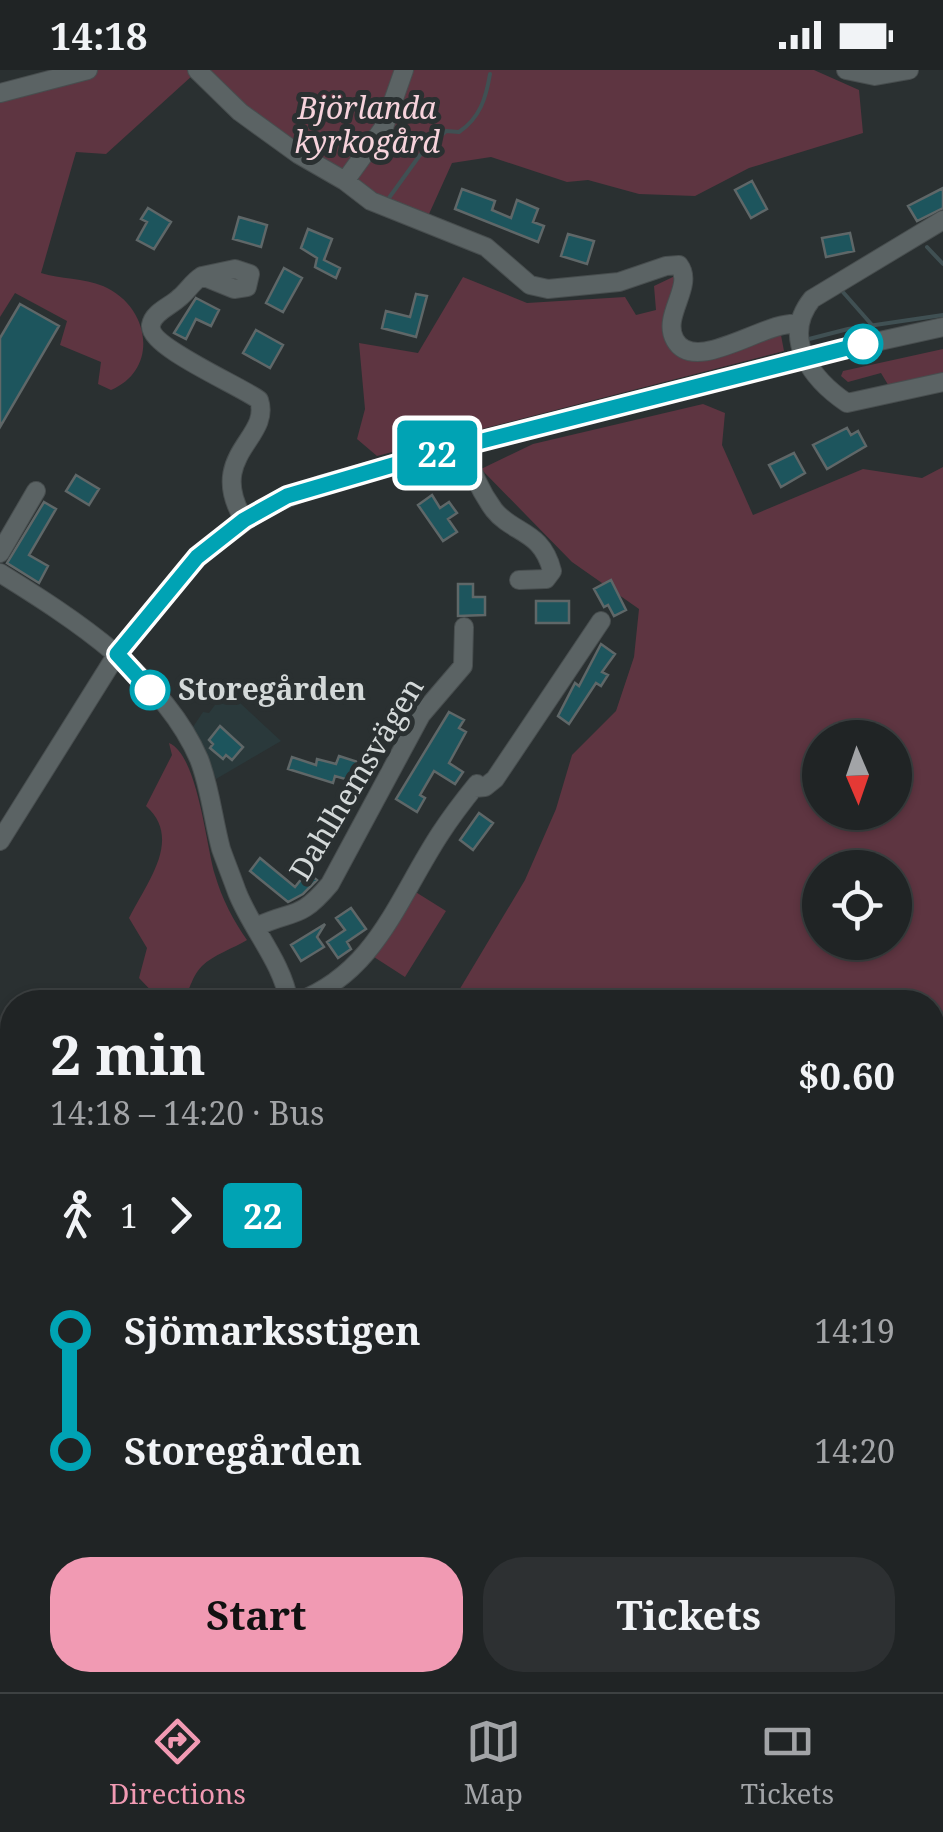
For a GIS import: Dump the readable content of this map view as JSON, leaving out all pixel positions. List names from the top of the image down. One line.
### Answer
{"streets":{"street":["Dahlhemsvägen"]},"parks":["Björlanda kyrkogård"],"places":["Storegården"],"lines":["bus line 22"],"north":"bottom","page":{"status":"14:18","on_map":"22","heading":["2 min","14:18 – 14:20 · Bus","$0.60"],"legs":["1","22"],"list":[{"name":"Sjömarksstigen","value":"14:19"},{"name":"Storegården","value":"14:20"}],"buttons":["Start","Tickets"],"tabs":["Directions","Map","Tickets"]}}
